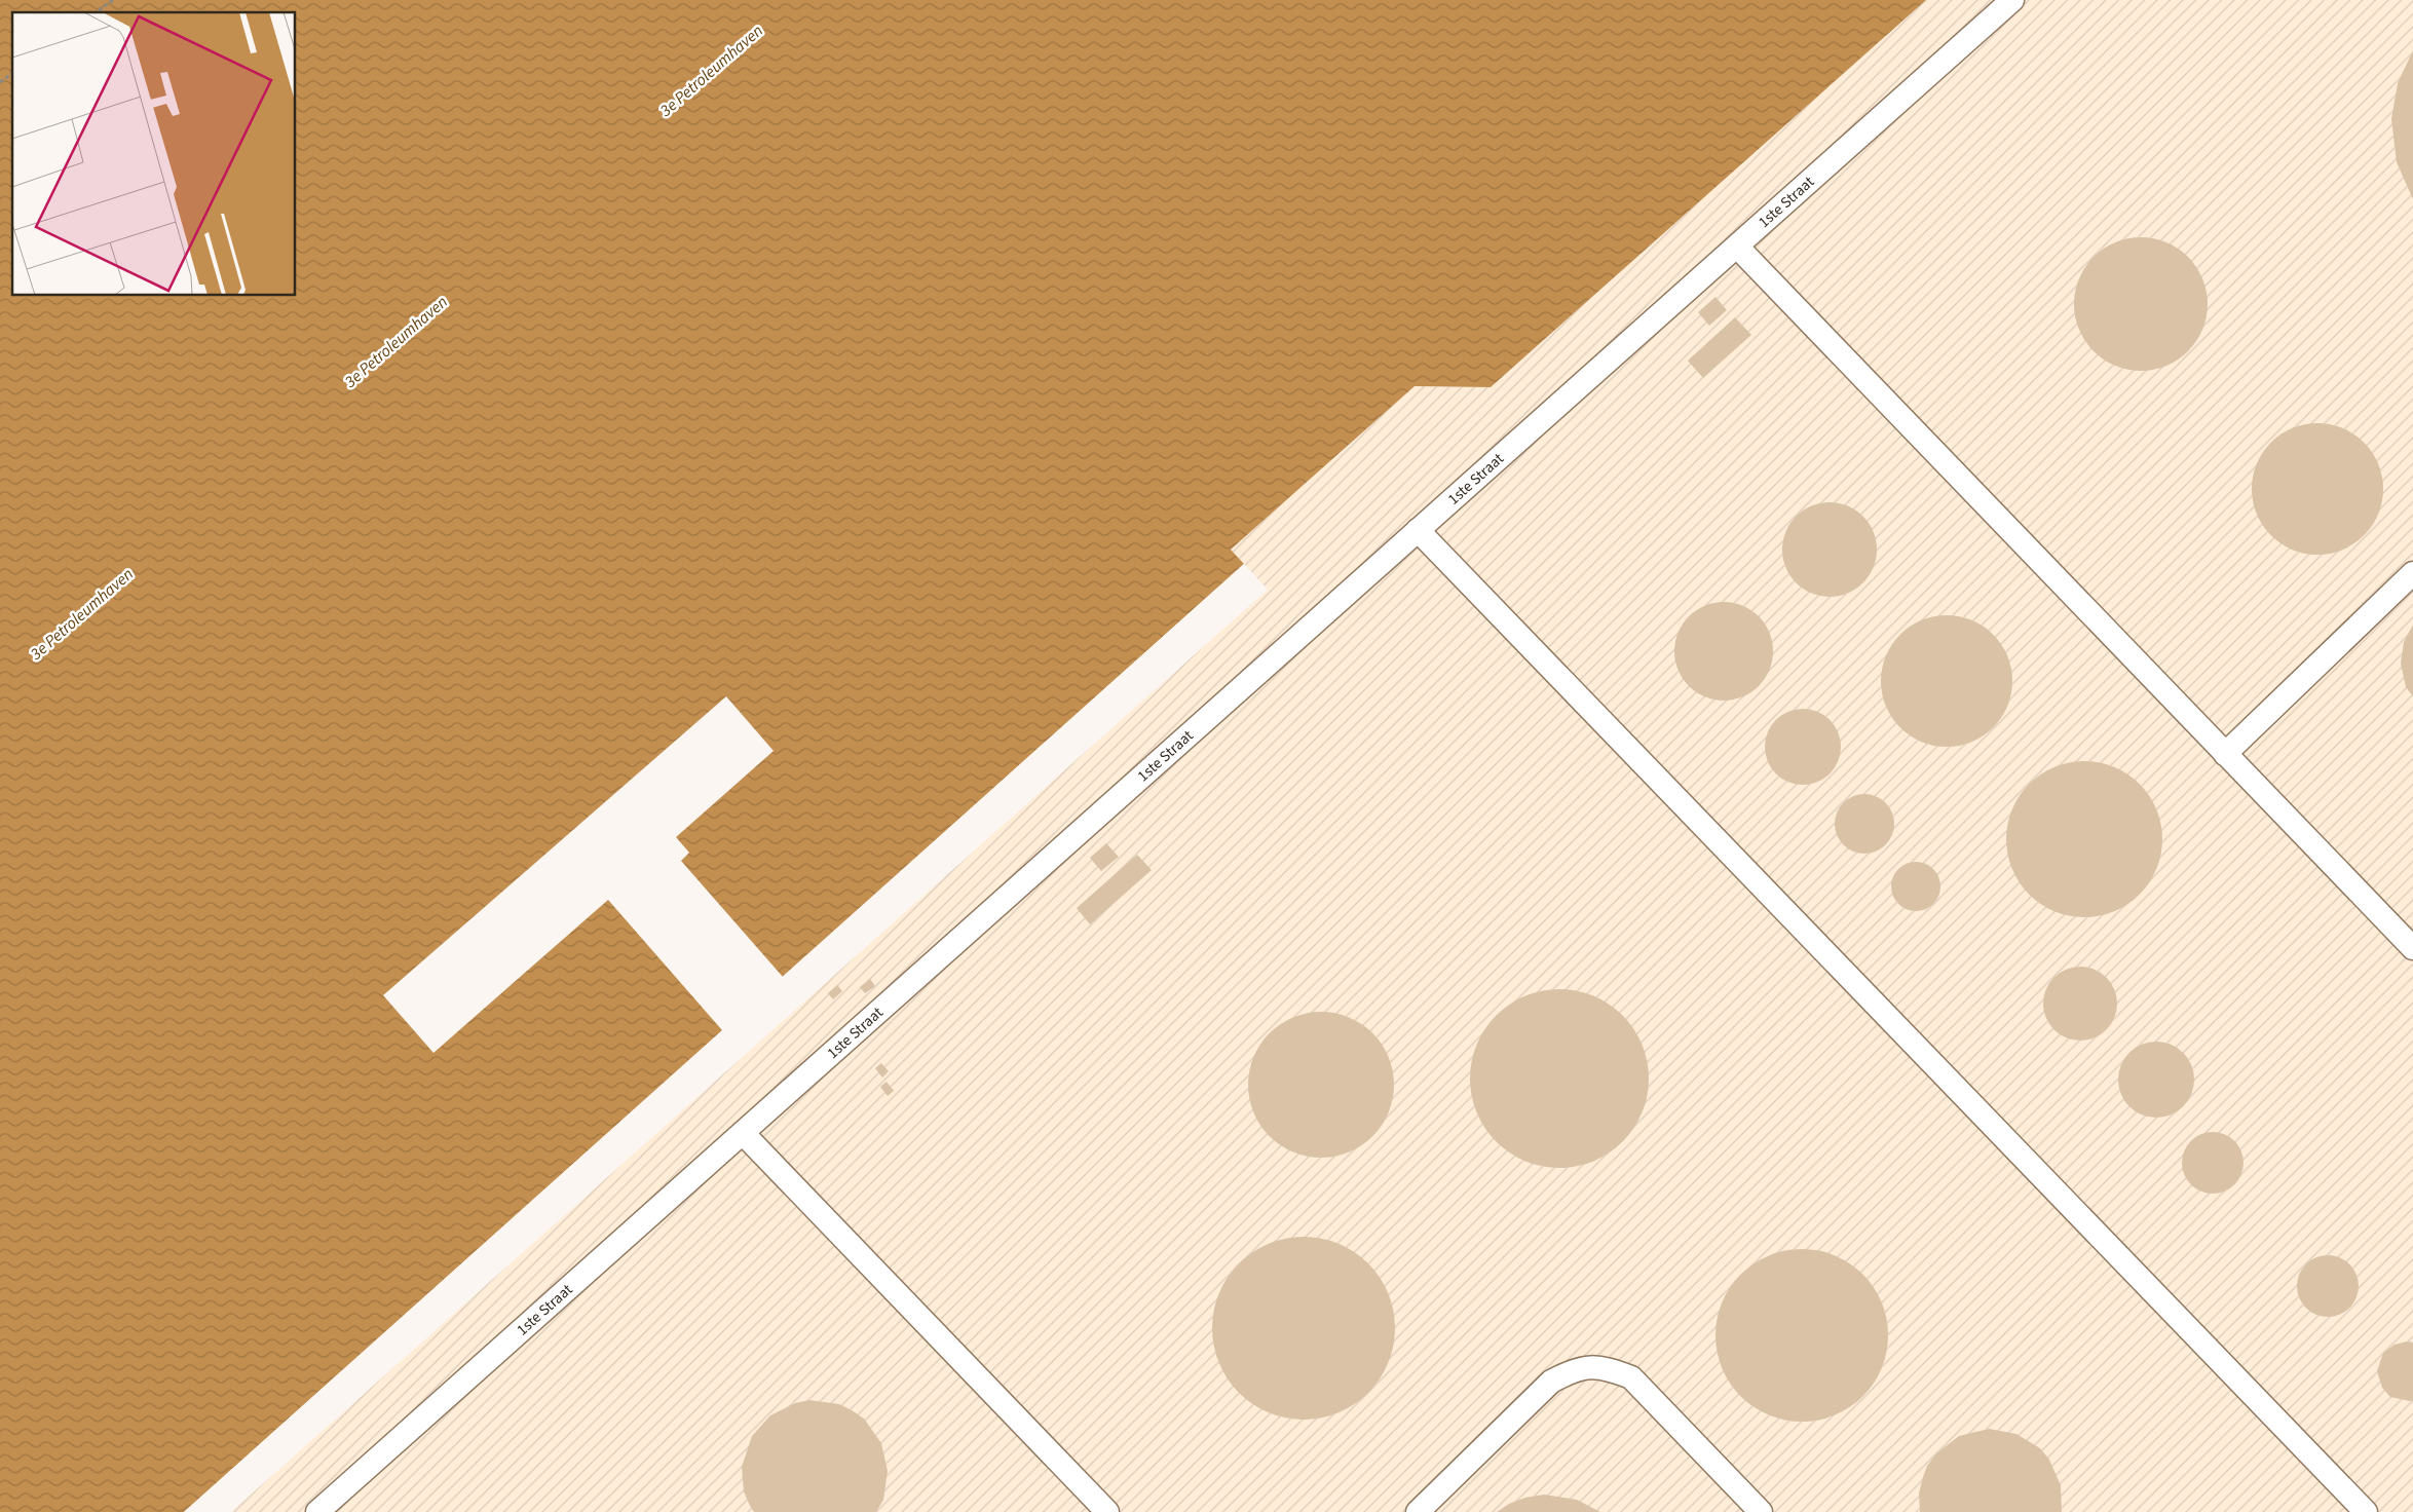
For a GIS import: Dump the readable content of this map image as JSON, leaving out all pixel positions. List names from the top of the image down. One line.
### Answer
{"streets":{"lane":["1ste Straat"]},"water":["3e Petroleumhaven"]}
